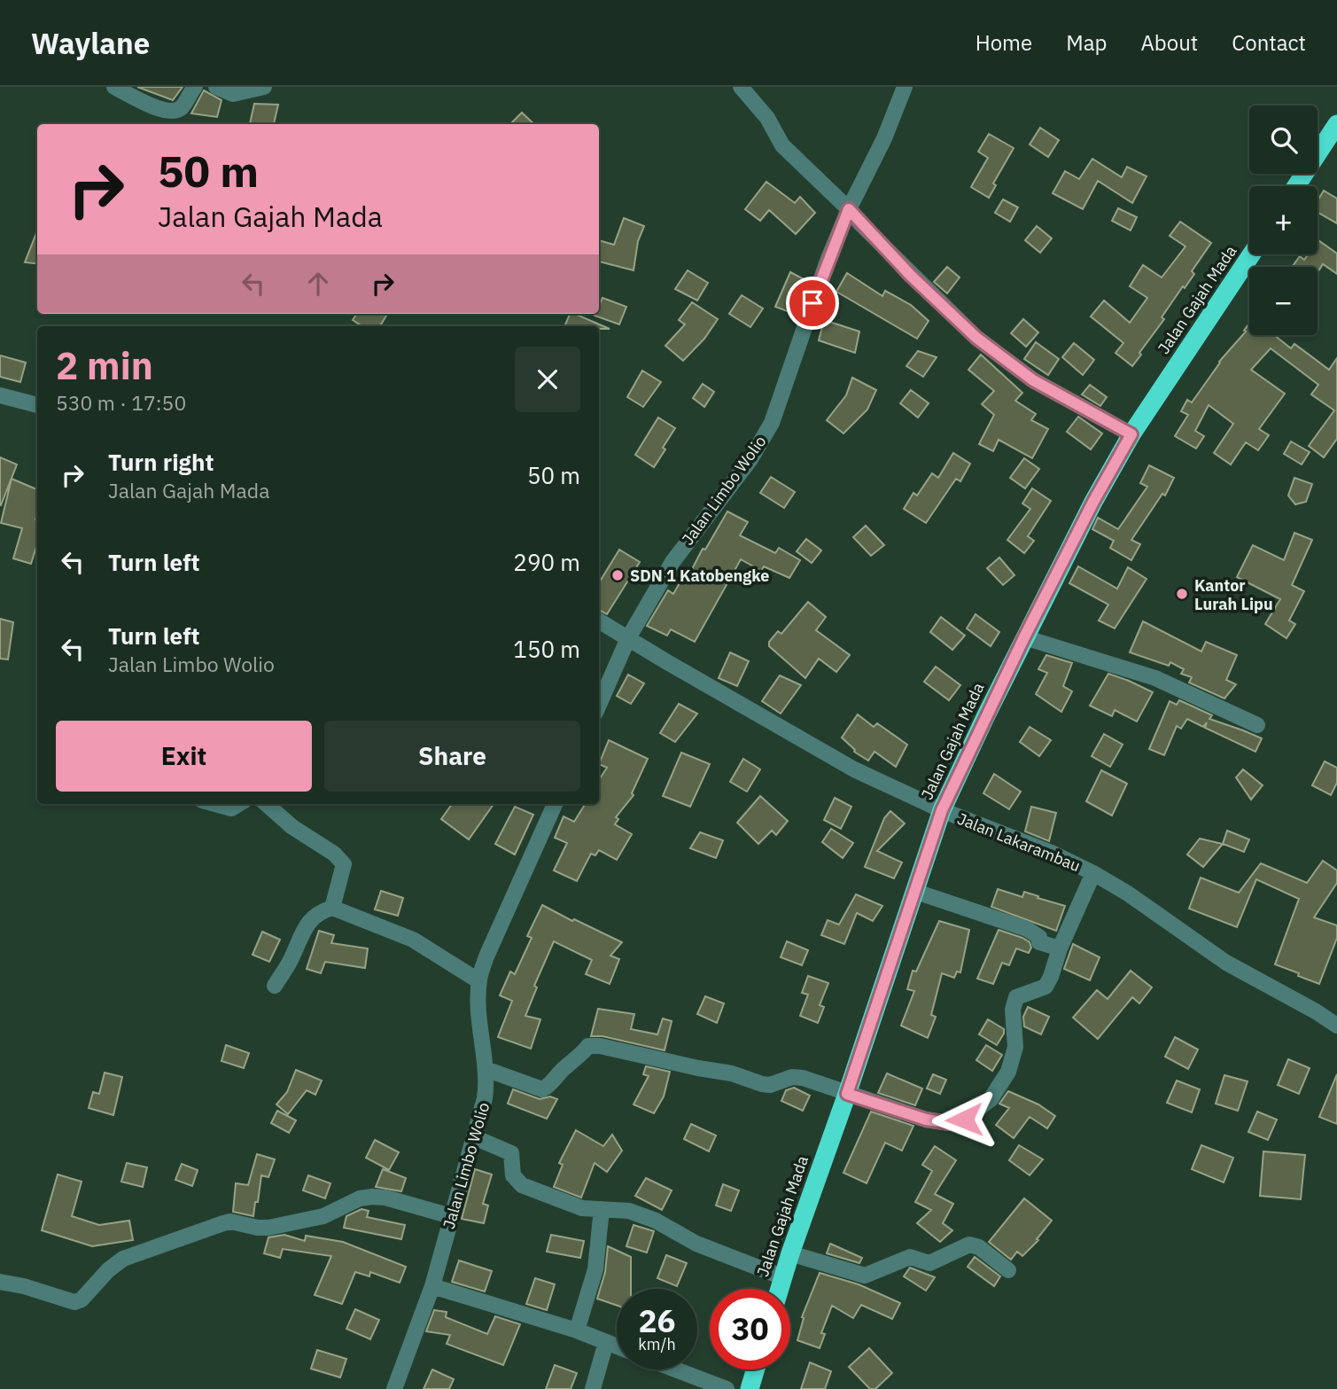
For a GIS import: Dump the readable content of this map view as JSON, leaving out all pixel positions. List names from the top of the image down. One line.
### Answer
{"streets":{"highway":["Jalan Gajah Mada"],"street":["Jalan Limbo Wolio","Jalan Lakarambau"]},"crossings":[["Jalan Gajah Mada","Jalan Lakarambau"],["Jalan Limbo Wolio","Jalan Lakarambau"]],"places":["SDN 1 Katobengke","Kantor Lurah Lipu"],"page":{"header":"Waylane","nav":["Home","Map","About","Contact"],"map_buttons":["+","−"],"turn":["50 m","Jalan Gajah Mada"],"heading":["2 min","530 m · 17:50"],"list":[{"name":"Turn right","note":"Jalan Gajah Mada","value":"50 m"},{"name":"Turn left","value":"290 m"},{"name":"Turn left","note":"Jalan Limbo Wolio","value":"150 m"}],"buttons":["Exit","Share"],"speed":"26 km/h","limit":"30"}}
